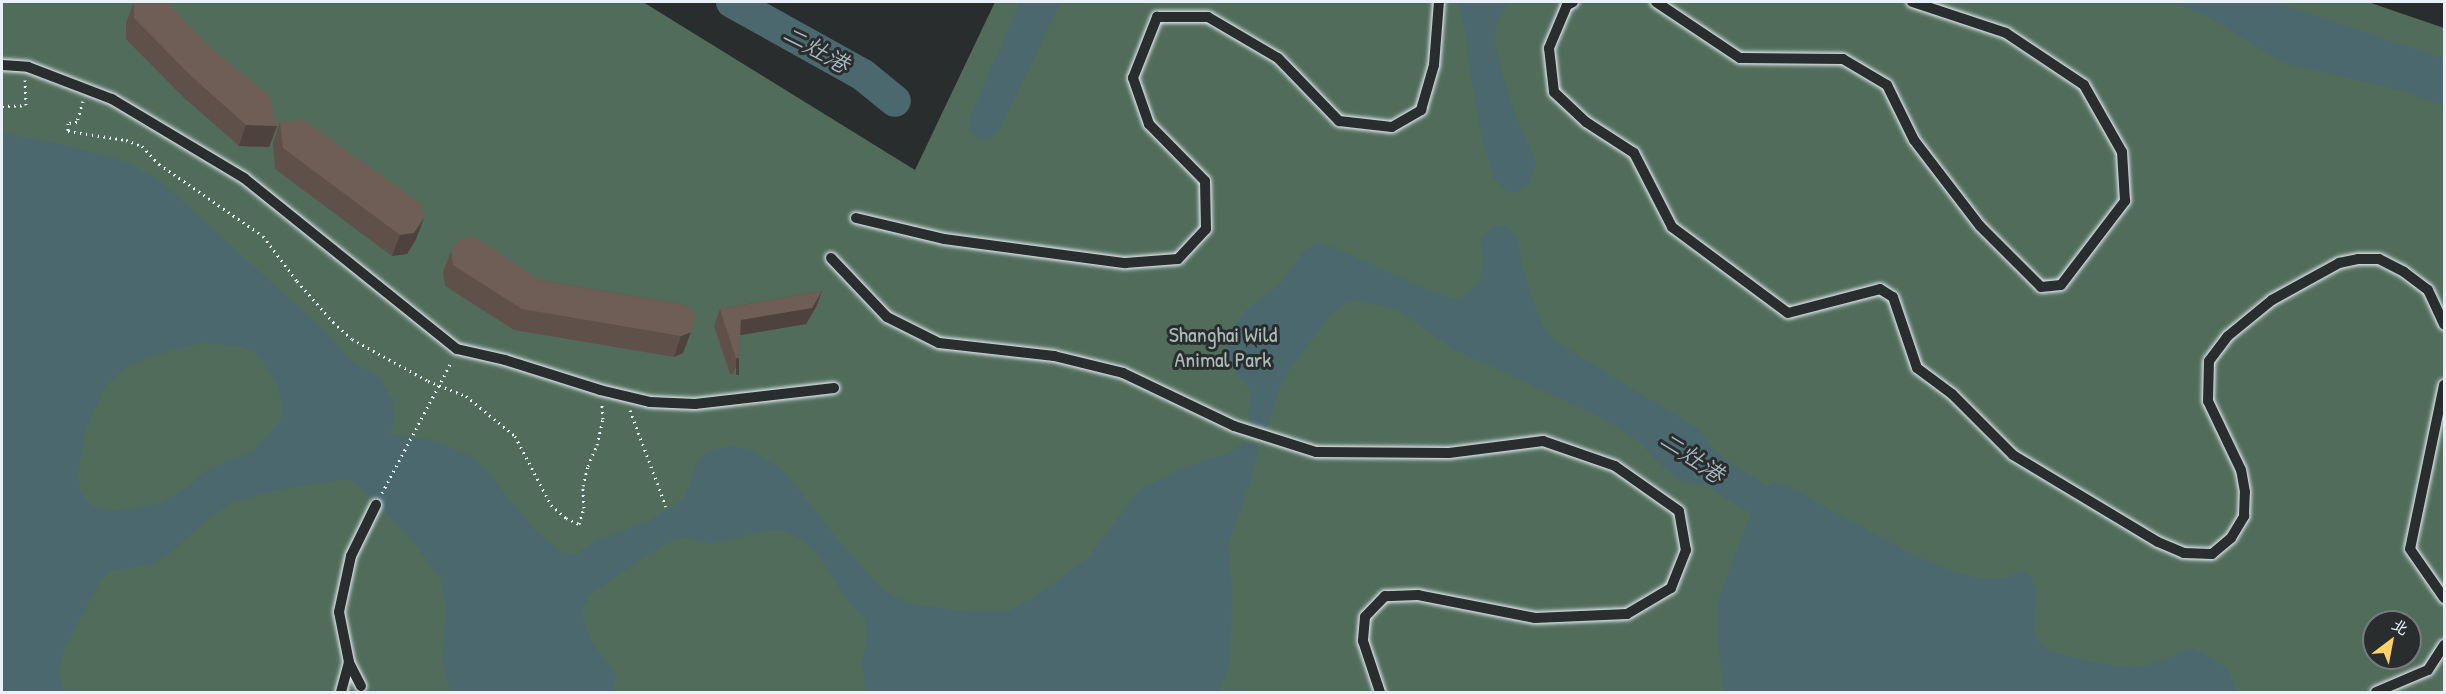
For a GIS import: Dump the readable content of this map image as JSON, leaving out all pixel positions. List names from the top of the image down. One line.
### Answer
{"water":["二灶港"],"parks":["Shanghai Wild Animal Park"],"north":"top right"}
